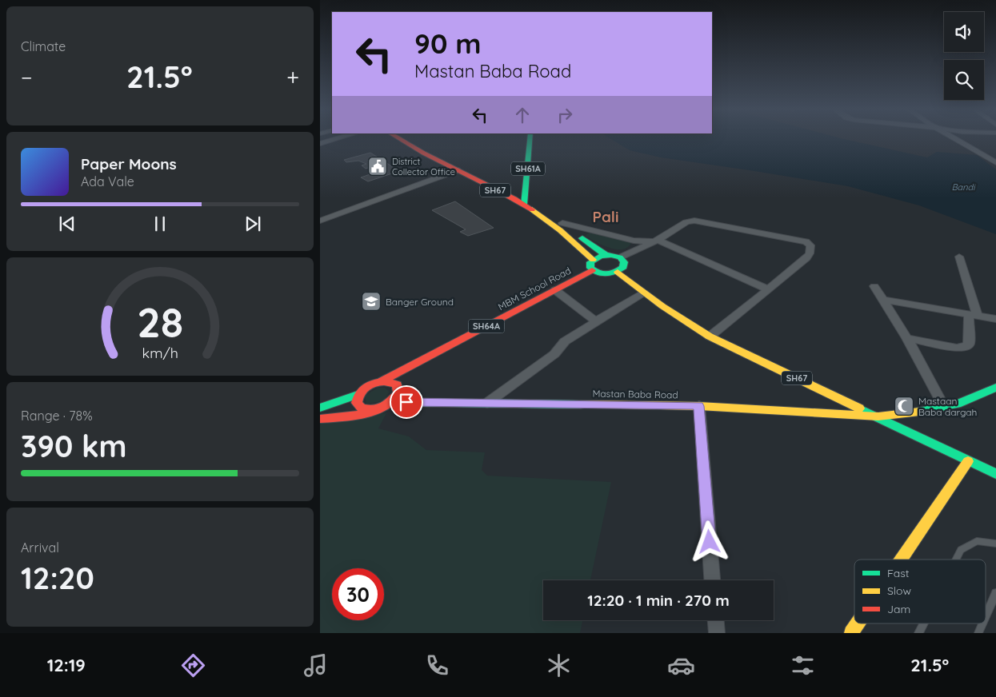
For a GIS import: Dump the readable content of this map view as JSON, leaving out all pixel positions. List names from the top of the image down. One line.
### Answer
{"streets":{"main road":["SH61A","SH67","MBM School Road","SH64A","Mastan Baba Road"]},"crossings":[["SH61A","SH67"],["SH67","Mastan Baba Road"],["MBM School Road","SH64A"]],"districts":["Pali"],"water":["Bandi"],"places":{"public building":["District Collector Office"],"school or university":["Banger Ground"],"mosque":["Mastaan Baba dargah"]},"legend":["Fast","Slow","Jam"],"page":{"tile":["Climate",["Range · 78%","390 km"],["Arrival","12:20"]],"turn":["90 m","Mastan Baba Road"],"heat":["−","21.5°","+"],"song":["Paper Moons","Ada Vale"],"limit":"30","trip":"12:20 · 1 min · 270 m","tabs":["12:19","21.5°"],"gauge":["28","km/h"]}}
